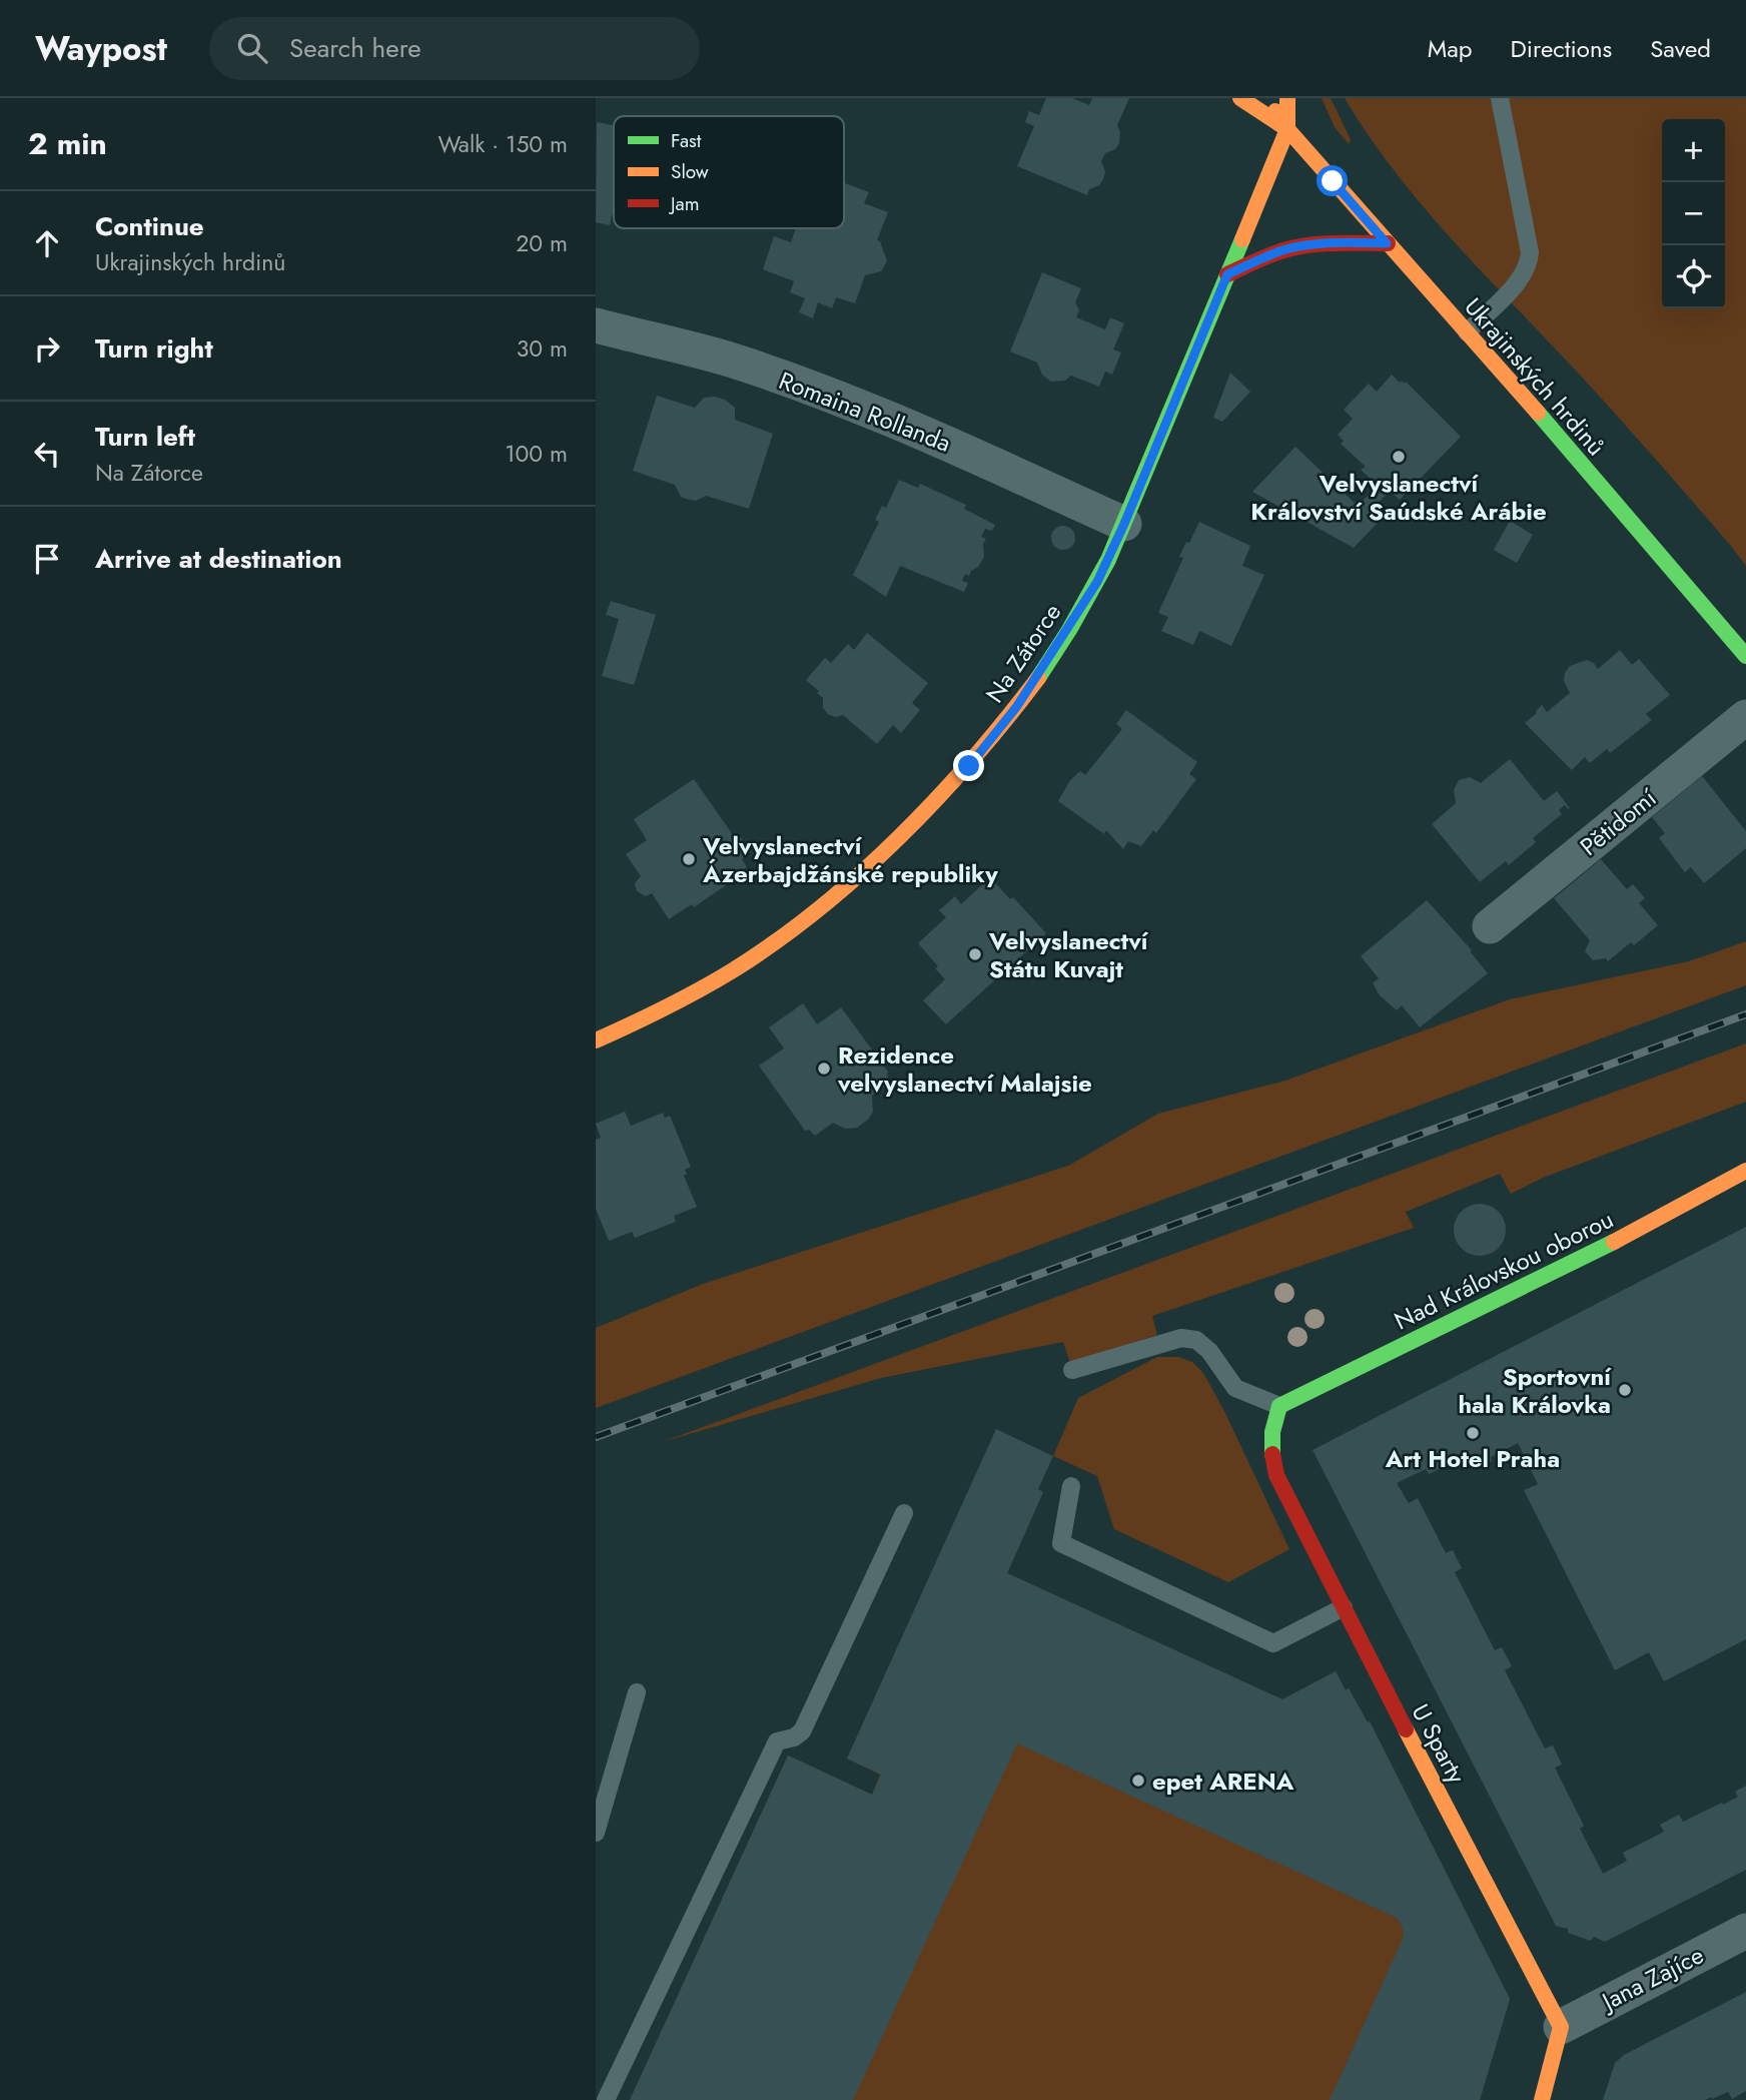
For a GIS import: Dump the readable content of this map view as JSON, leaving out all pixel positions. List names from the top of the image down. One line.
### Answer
{"streets":{"street":["Ukrajinských hrdinů","Romaina Rollanda","Na Zátorce","Pětidomí","Nad Královskou oborou","U Sparty","Jana Zajíce"]},"crossings":[["Ukrajinských hrdinů","Na Zátorce"],["Romaina Rollanda","Na Zátorce"],["Nad Královskou oborou","U Sparty"],["U Sparty","Jana Zajíce"]],"places":["Velvyslanectví Království Saúdské Arábie","Velvyslanectví Ázerbajdžánské republiky","Velvyslanectví Státu Kuvajt","Rezidence velvyslanectví Malajsie","Sportovní hala Královka","Art Hotel Praha","epet ARENA"],"legend":["Fast","Slow","Jam"],"page":{"header":"Waypost","search":"Search here","nav":["Map","Directions","Saved"],"heading":["2 min","Walk · 150 m"],"map_buttons":["+","−"],"list":[["Continue","Ukrajinských hrdinů","20 m"],["Turn right","30 m"],["Turn left","Na Zátorce","100 m"],"Arrive at destination"]}}
